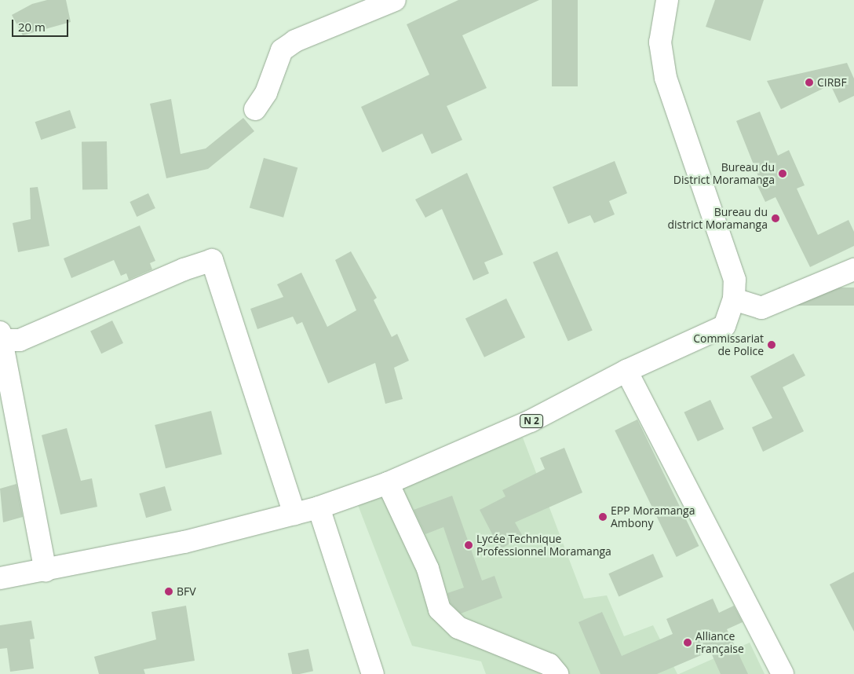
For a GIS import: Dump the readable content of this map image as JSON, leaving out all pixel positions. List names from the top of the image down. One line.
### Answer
{"streets":{"street":["N 2"]},"places":["CIRBF","Bureau du District Moramanga","Bureau du district Moramanga","Commissariat de Police","EPP Moramanga Ambony","Lycée Technique Professionnel Moramanga","BFV","Alliance Française"],"scale_bar":"20 m"}
